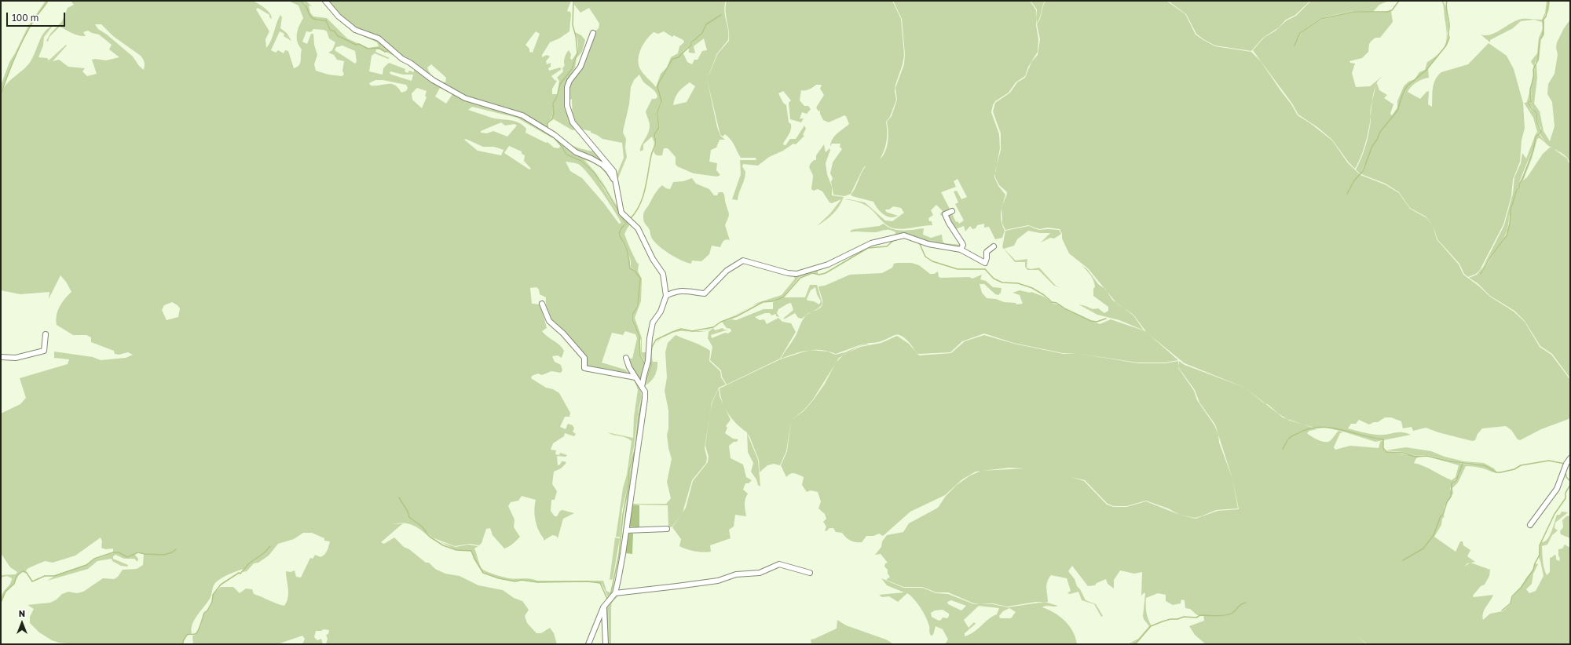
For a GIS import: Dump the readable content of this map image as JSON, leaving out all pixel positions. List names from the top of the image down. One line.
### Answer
{"scale_bar":"100 m","north":"top"}
